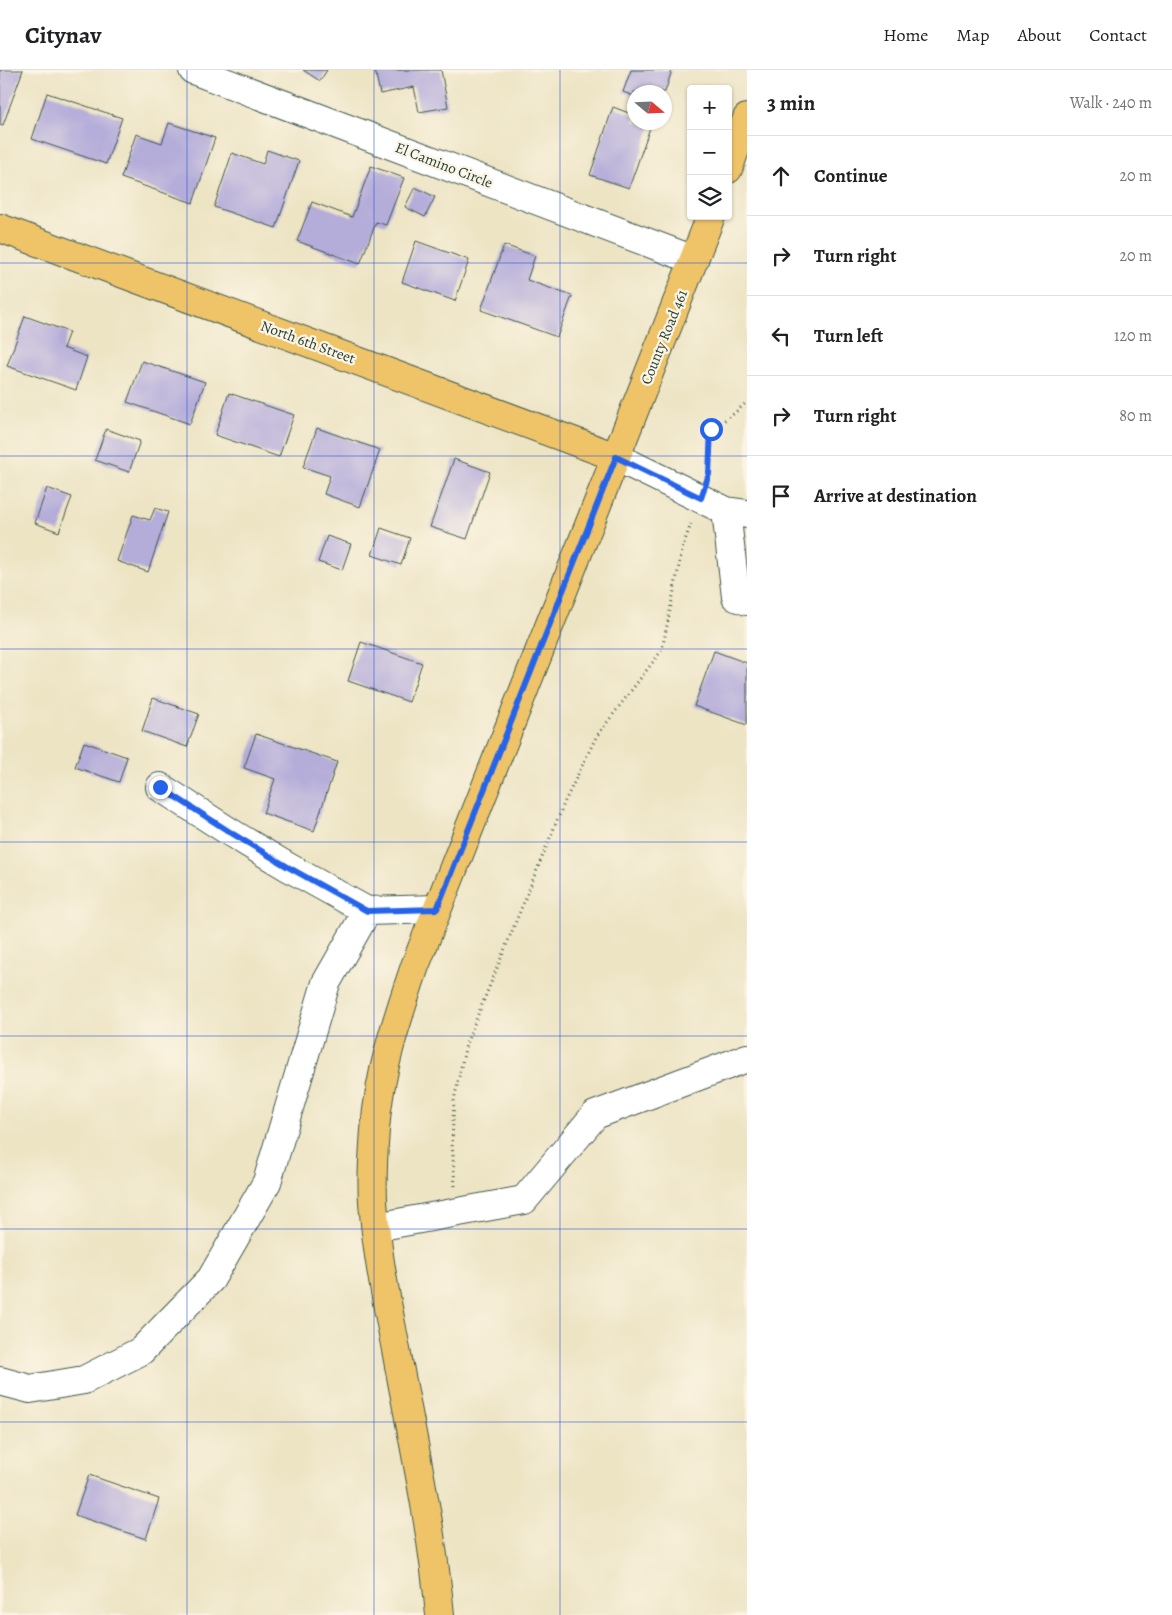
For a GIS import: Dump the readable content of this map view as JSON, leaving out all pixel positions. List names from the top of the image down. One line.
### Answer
{"streets":{"main road":["County Road 461","North 6th Street"],"street":["El Camino Circle"]},"crossings":[["El Camino Circle","County Road 461"],["County Road 461","North 6th Street"]],"north":"right","page":{"header":"Citynav","nav":["Home","Map","About","Contact"],"heading":["3 min","Walk · 240 m"],"map_buttons":["+","−"],"list":[["Continue","20 m"],["Turn right","20 m"],["Turn left","120 m"],["Turn right","80 m"],"Arrive at destination"]}}
